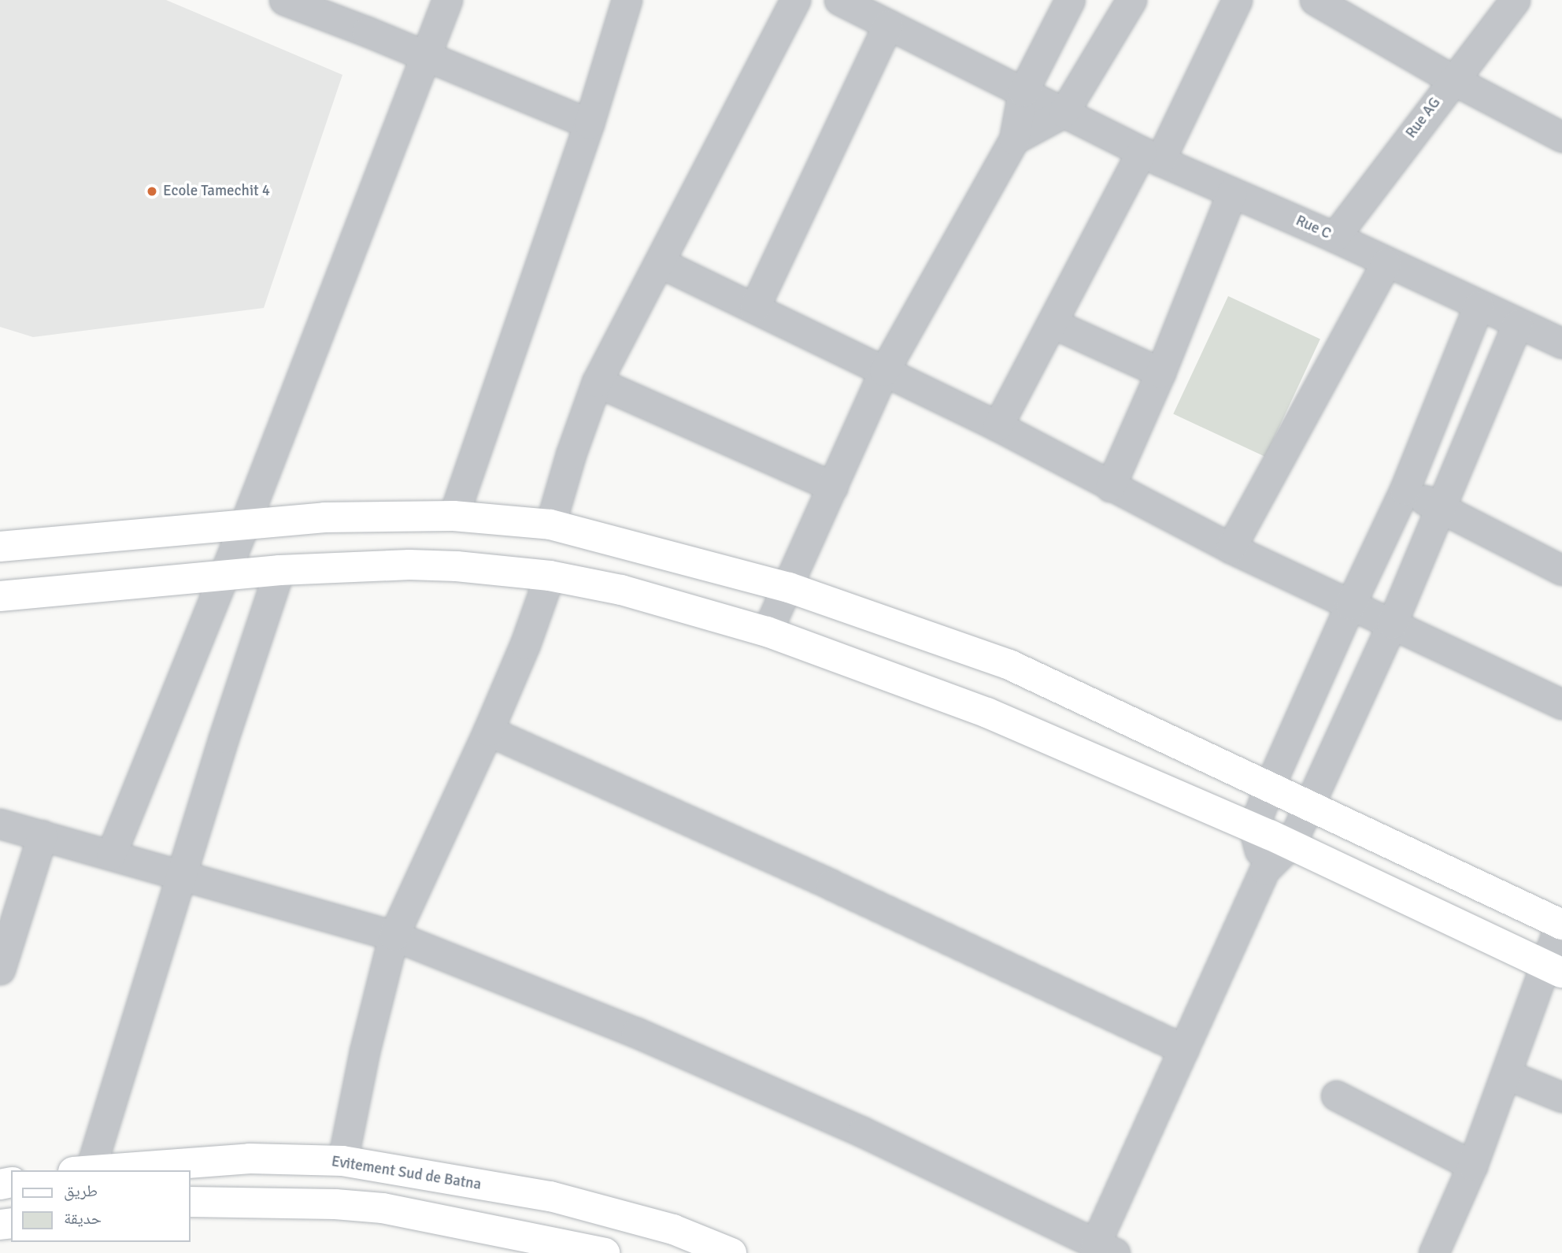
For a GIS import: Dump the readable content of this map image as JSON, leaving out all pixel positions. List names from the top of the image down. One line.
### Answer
{"streets":{"main road":["Evitement Sud de Batna"],"street":["Rue AG","Rue C"]},"crossings":[["Rue AG","Rue C"]],"places":["Ecole Tamechit 4"],"legend":["طريق","حديقة"]}
